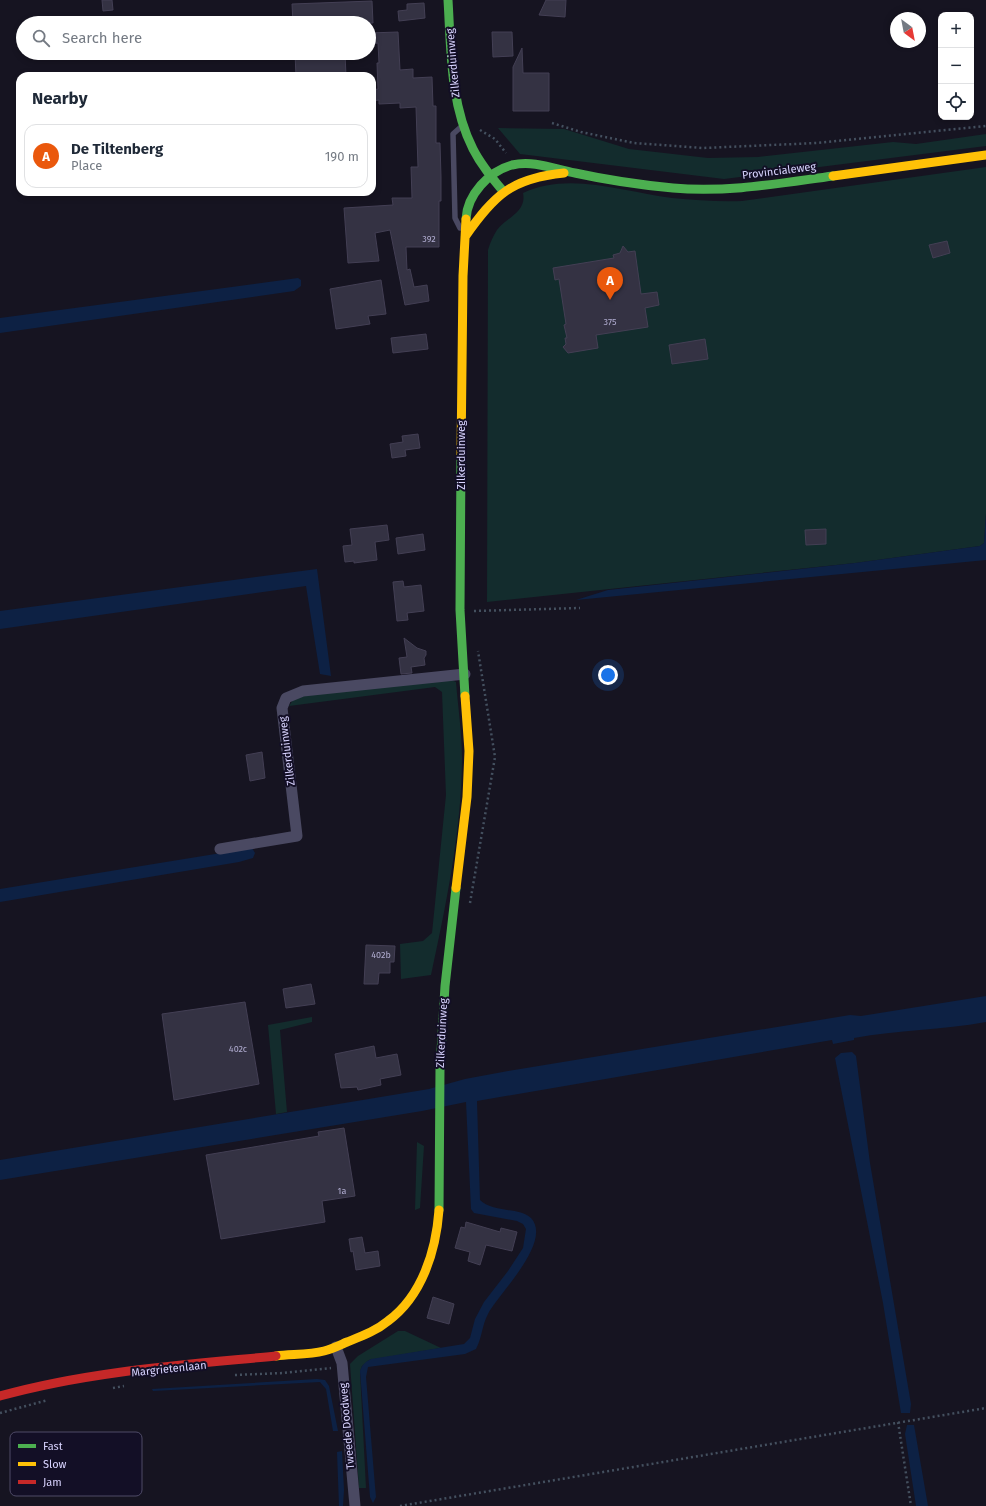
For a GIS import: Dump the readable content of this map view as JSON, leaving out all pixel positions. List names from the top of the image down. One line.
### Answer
{"streets":{"main road":["Zilkerduinweg","Provincialeweg","Margrietenlaan"],"street":["Tweede Doodweg"]},"crossings":[["Zilkerduinweg","Provincialeweg"],["Zilkerduinweg","Margrietenlaan"],["Zilkerduinweg","Tweede Doodweg"],["Margrietenlaan","Tweede Doodweg"]],"house_numbers":["392","375","402b","402c","1a"],"legend":["Fast","Slow","Jam"],"north":"bottom right","page":{"map_buttons":["+","−"],"search":"Search here","heading":"Nearby","list":[{"mark":"A","name":"De Tiltenberg","note":"Place","value":"190 m"}],"pins":"A"}}
